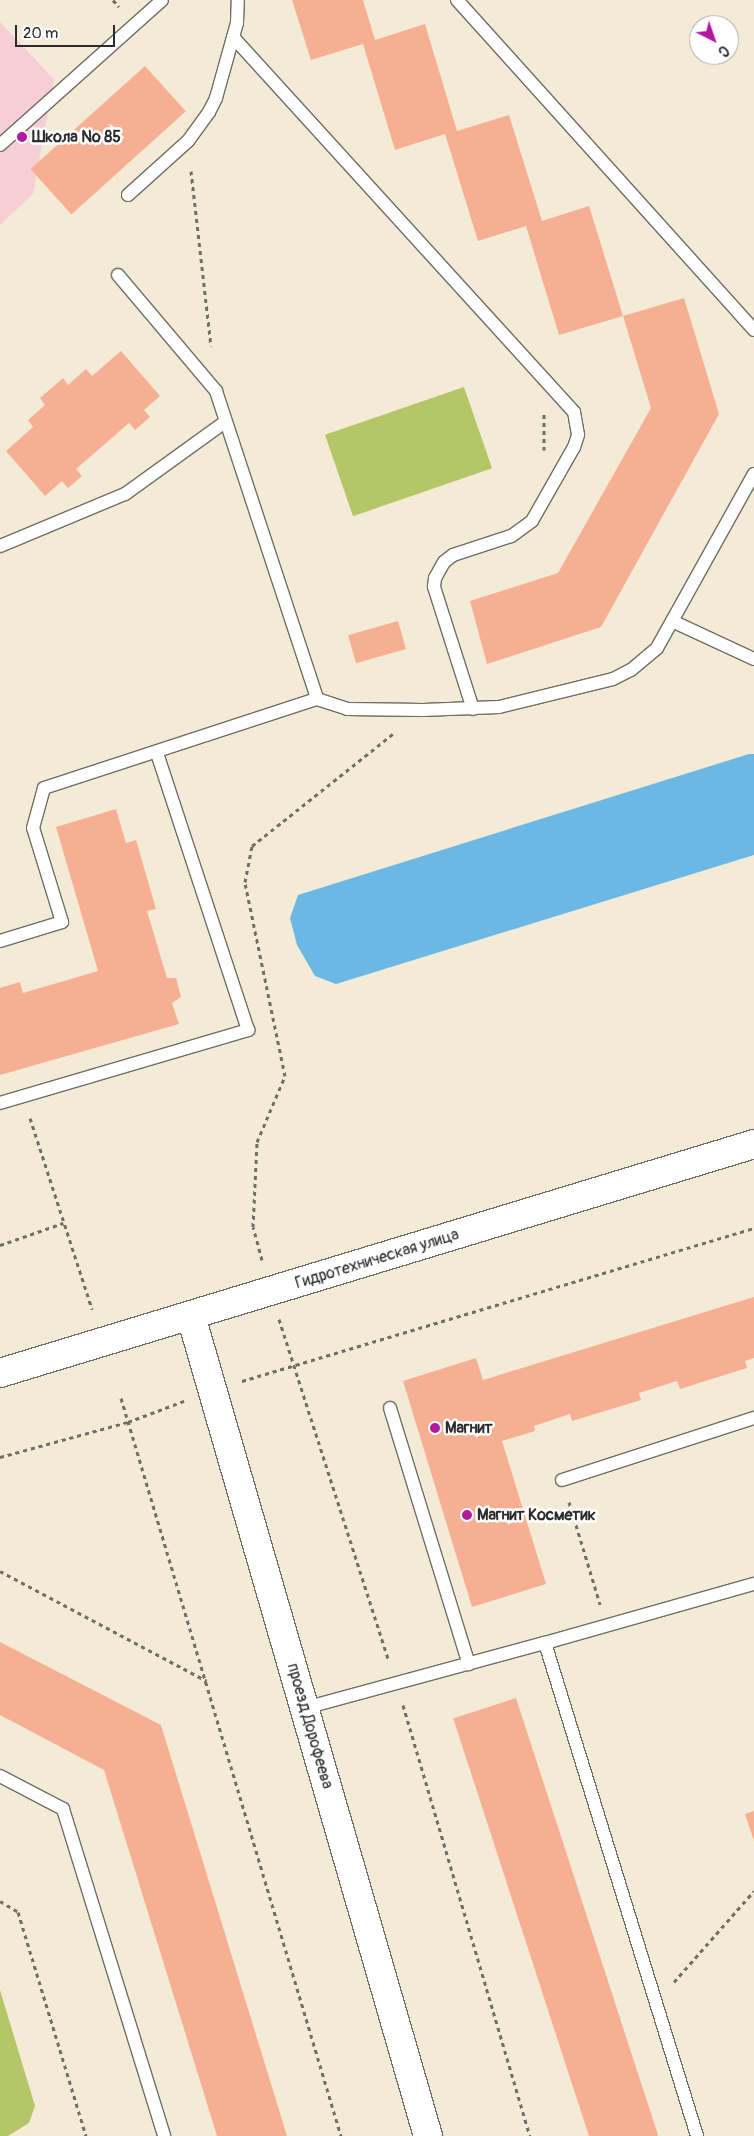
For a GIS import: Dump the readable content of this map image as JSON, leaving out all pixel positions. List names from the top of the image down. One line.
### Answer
{"streets":{"street":["Гидротехническая улица","проезд Дорофеева"]},"crossings":[["Гидротехническая улица","проезд Дорофеева"]],"places":["Школа № 85","Магнит","Магнит Косметик"],"scale_bar":"20 m","north":"bottom right"}
